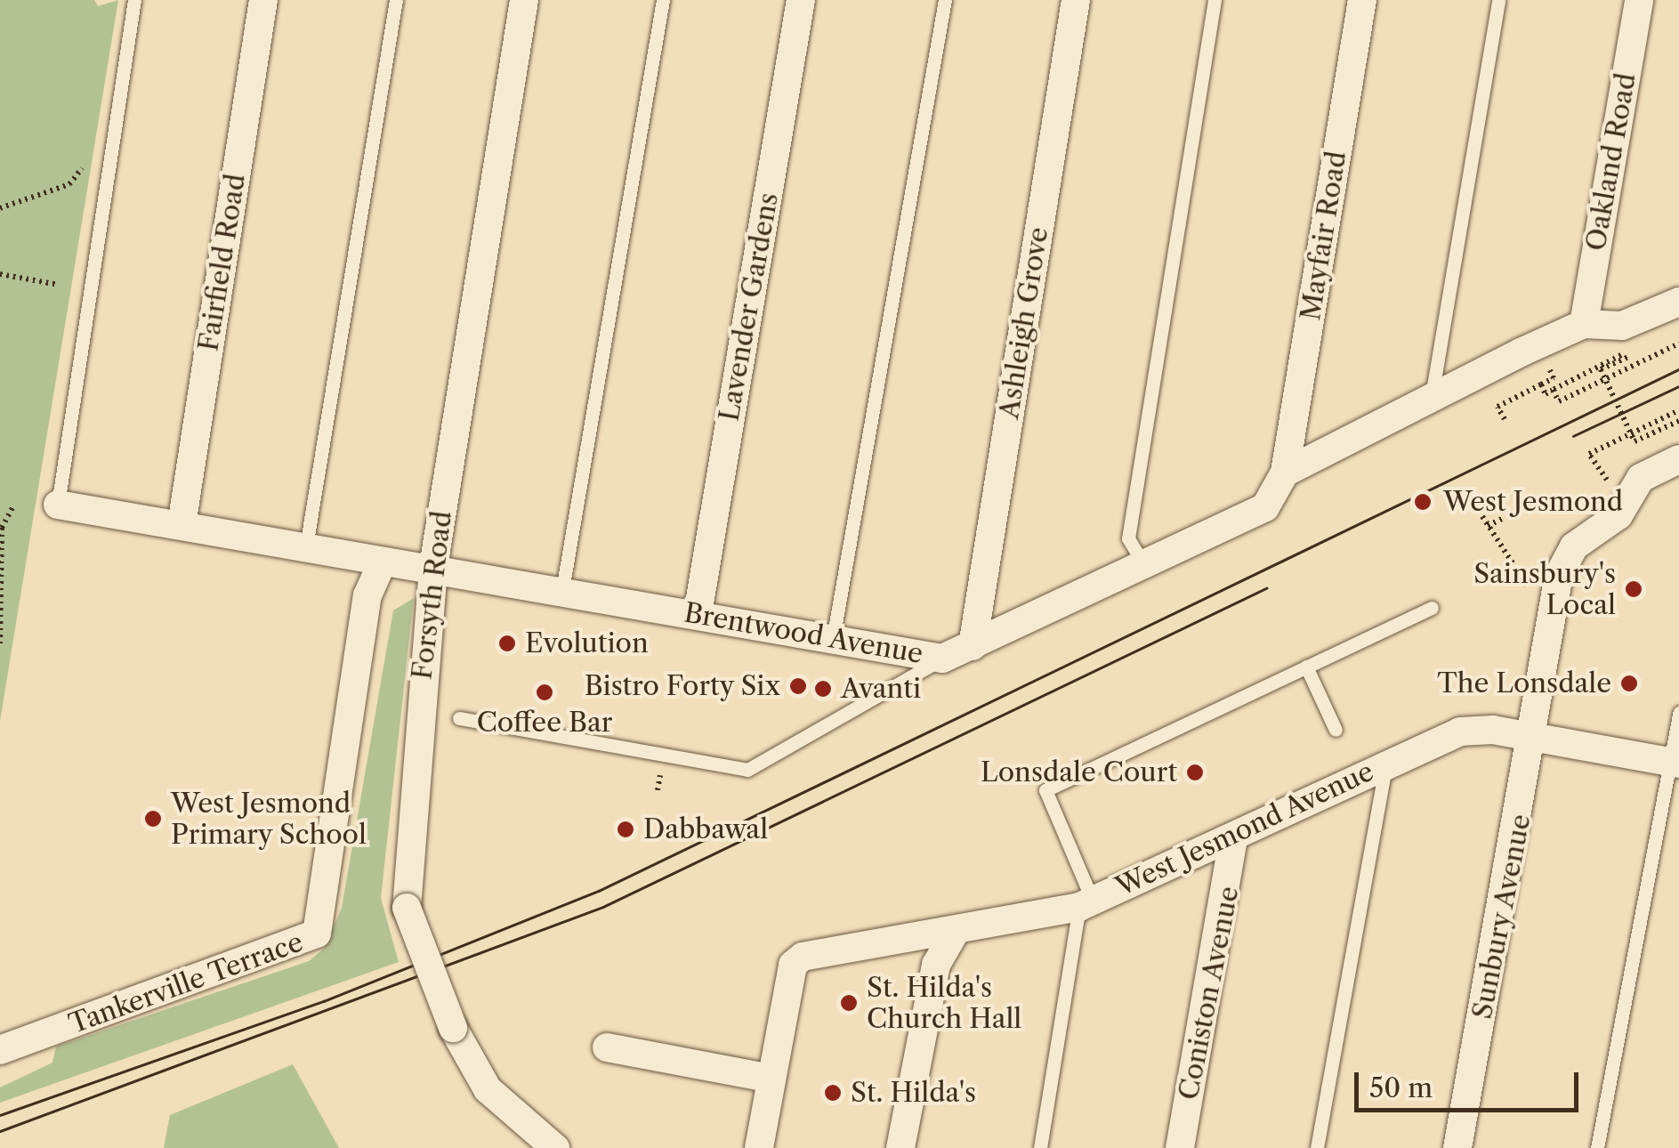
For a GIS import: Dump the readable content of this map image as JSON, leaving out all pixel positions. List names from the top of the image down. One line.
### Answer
{"streets":{"street":["Oakland Road","Mayfair Road","Fairfield Road","Lavender Gardens","Ashleigh Grove","Forsyth Road","Brentwood Avenue","West Jesmond Avenue","Sunbury Avenue","Tankerville Terrace","Coniston Avenue"]},"crossings":[["Oakland Road","Brentwood Avenue"],["Mayfair Road","Brentwood Avenue"],["Fairfield Road","Brentwood Avenue"],["Lavender Gardens","Brentwood Avenue"],["Ashleigh Grove","Brentwood Avenue"],["Forsyth Road","Brentwood Avenue"],["Brentwood Avenue","Tankerville Terrace"],["West Jesmond Avenue","Sunbury Avenue"],["West Jesmond Avenue","Coniston Avenue"]],"places":["West Jesmond","Sainsbury's Local","Evolution","The Lonsdale","Bistro Forty Six","Avanti","Coffee Bar","Lonsdale Court","West Jesmond Primary School","Dabbawal","St. Hilda's Church Hall","St. Hilda's"],"scale_bar":"50 m"}
